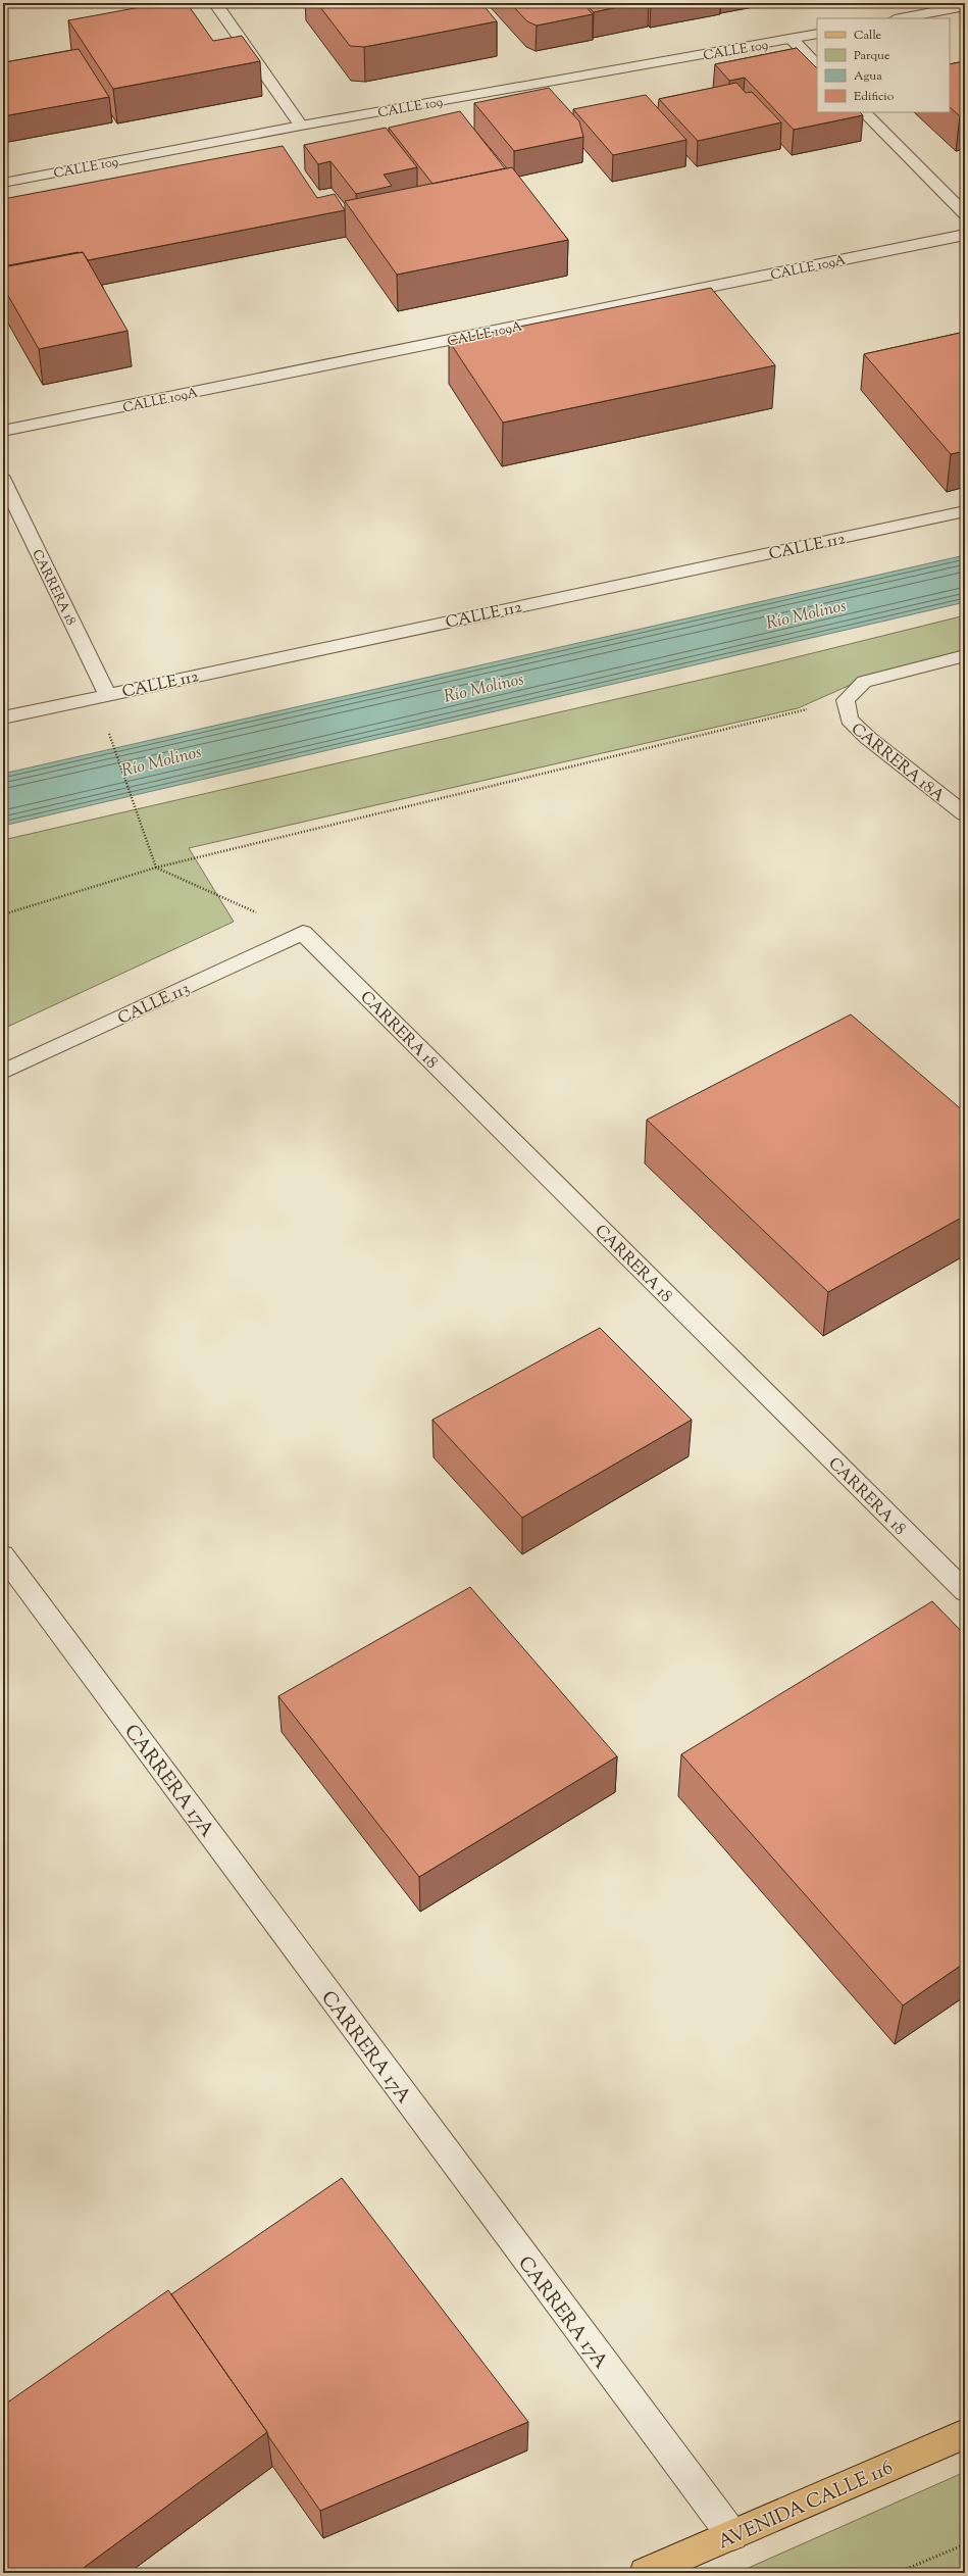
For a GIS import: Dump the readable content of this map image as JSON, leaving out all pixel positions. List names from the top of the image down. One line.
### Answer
{"streets":{"main road":["AVENIDA CALLE 116"],"street":["CALLE 109","CALLE 109A","CALLE 112","CARRERA 18","CARRERA 18A","CALLE 113","CARRERA 17A"]},"crossings":[["CALLE 112","CARRERA 18"],["CARRERA 18","CALLE 113"],["CARRERA 17A","AVENIDA CALLE 116"]],"water":["Río Molinos"],"legend":["Calle","Parque","Agua","Edificio"]}
